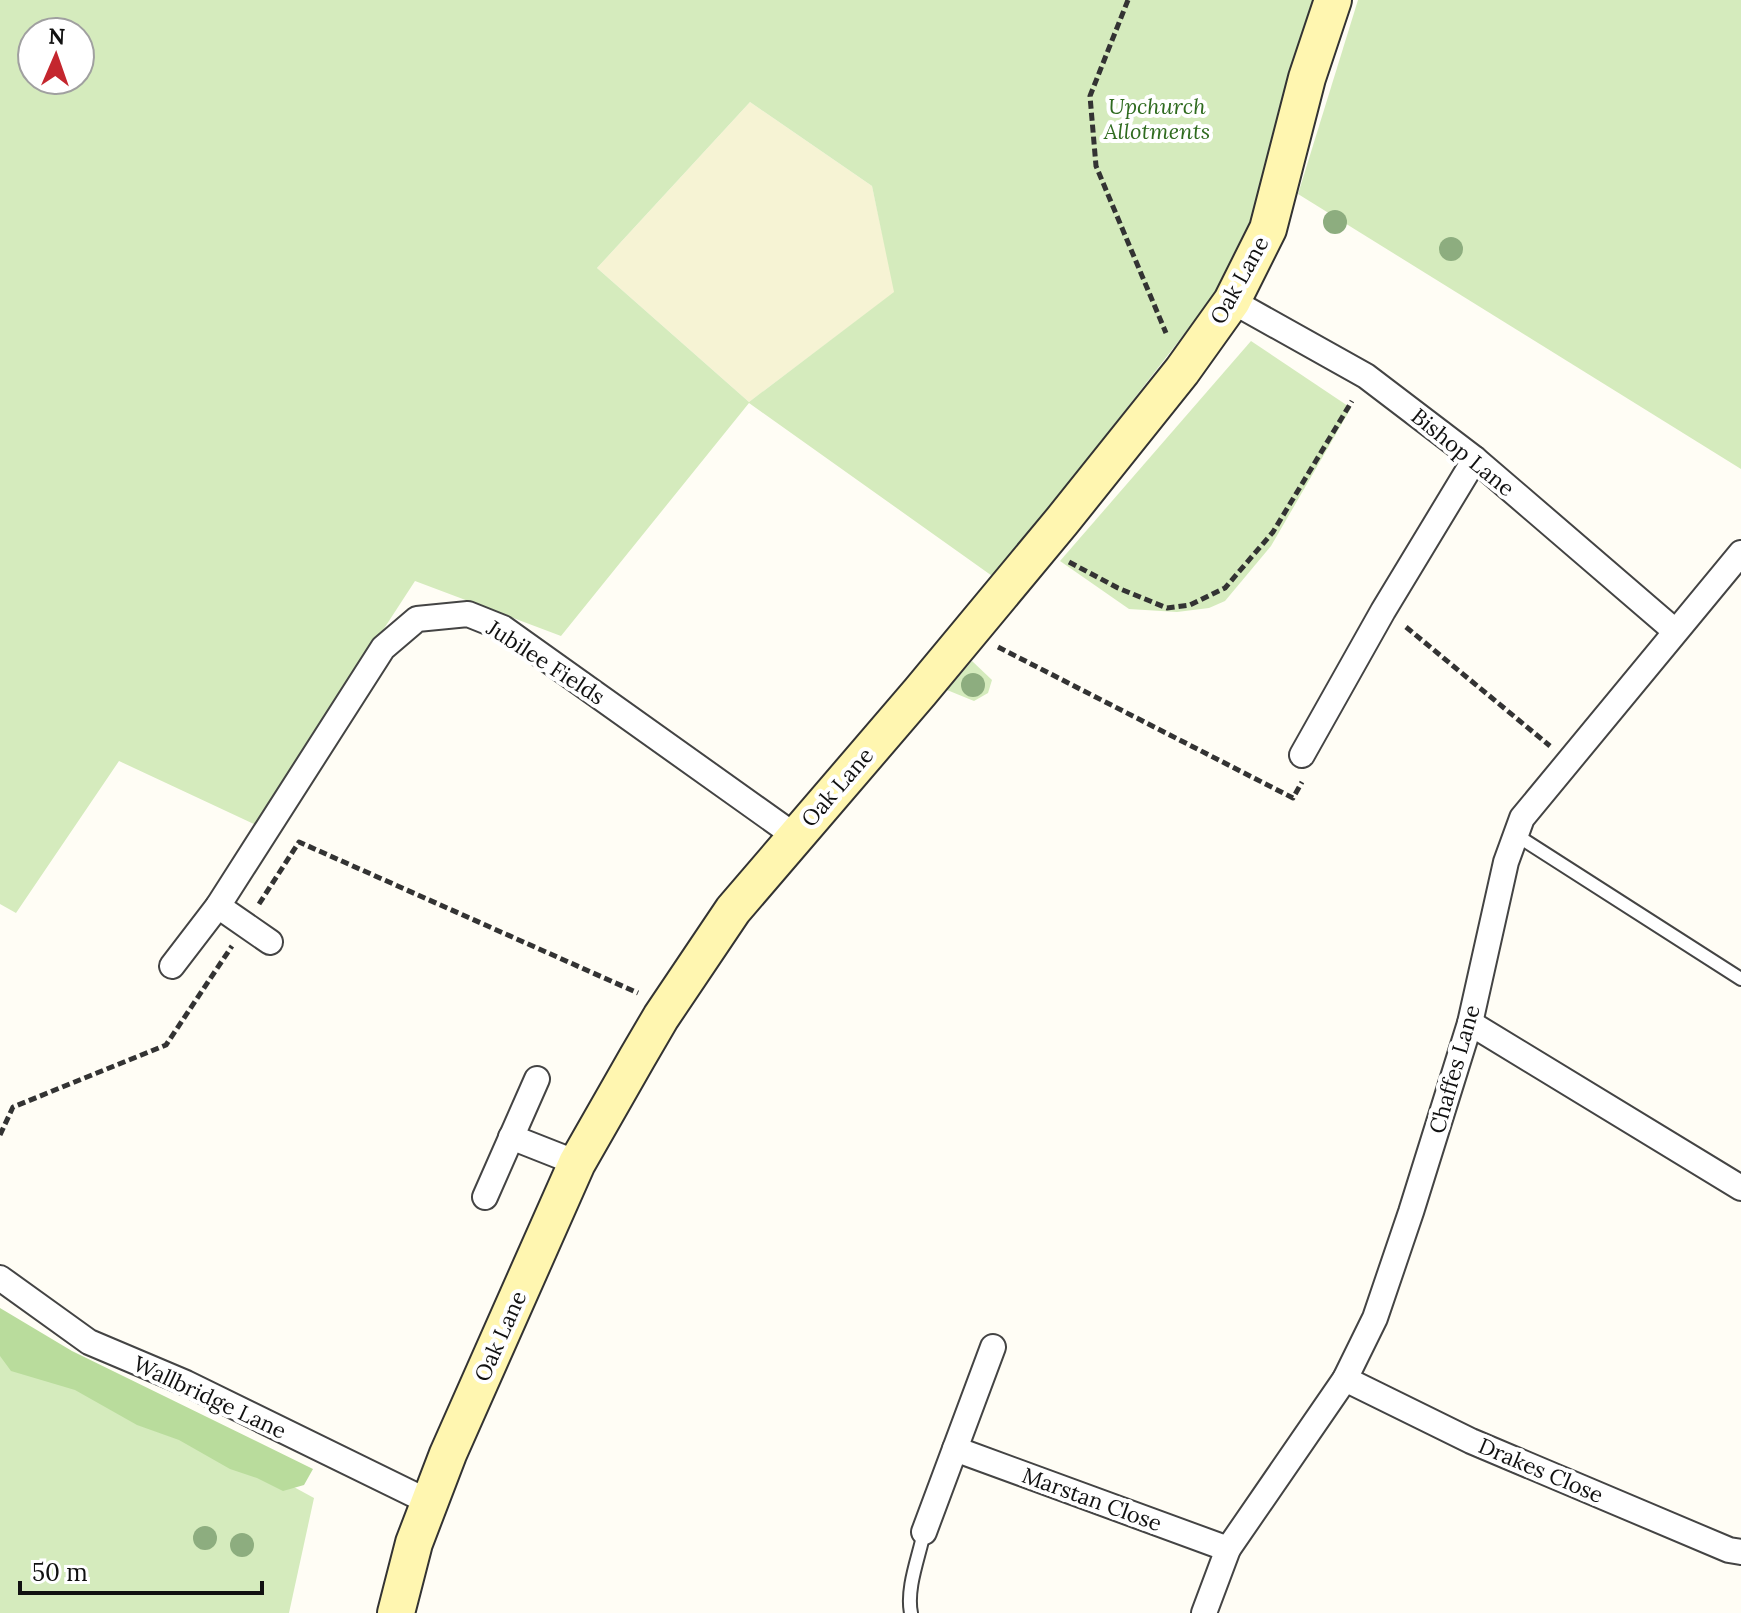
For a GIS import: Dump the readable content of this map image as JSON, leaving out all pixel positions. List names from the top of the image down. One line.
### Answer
{"streets":{"street":["Oak Lane","Bishop Lane","Jubilee Fields","Chaffes Lane","Wallbridge Lane","Drakes Close","Marstan Close"]},"crossings":[["Oak Lane","Bishop Lane"],["Oak Lane","Jubilee Fields"],["Oak Lane","Wallbridge Lane"],["Bishop Lane","Chaffes Lane"],["Chaffes Lane","Drakes Close"],["Chaffes Lane","Marstan Close"]],"parks":["Upchurch Allotments"],"scale_bar":"50 m","north":"top"}
